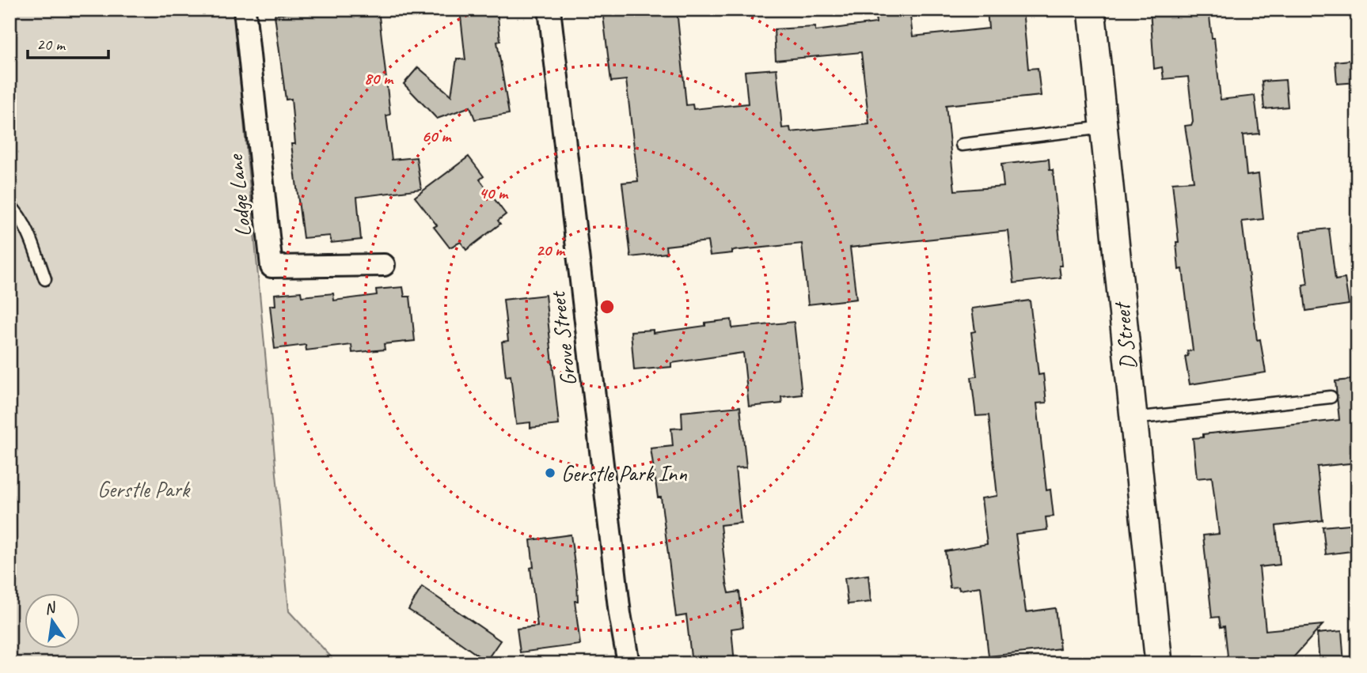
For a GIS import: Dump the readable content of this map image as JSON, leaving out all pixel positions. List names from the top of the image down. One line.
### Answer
{"streets":{"street":["Lodge Lane","D Street","Grove Street"]},"parks":["Gerstle Park"],"places":["Gerstle Park Inn"],"scale_bar":"20 m","north":"top","rings":["80 m","60 m","40 m","20 m"]}
